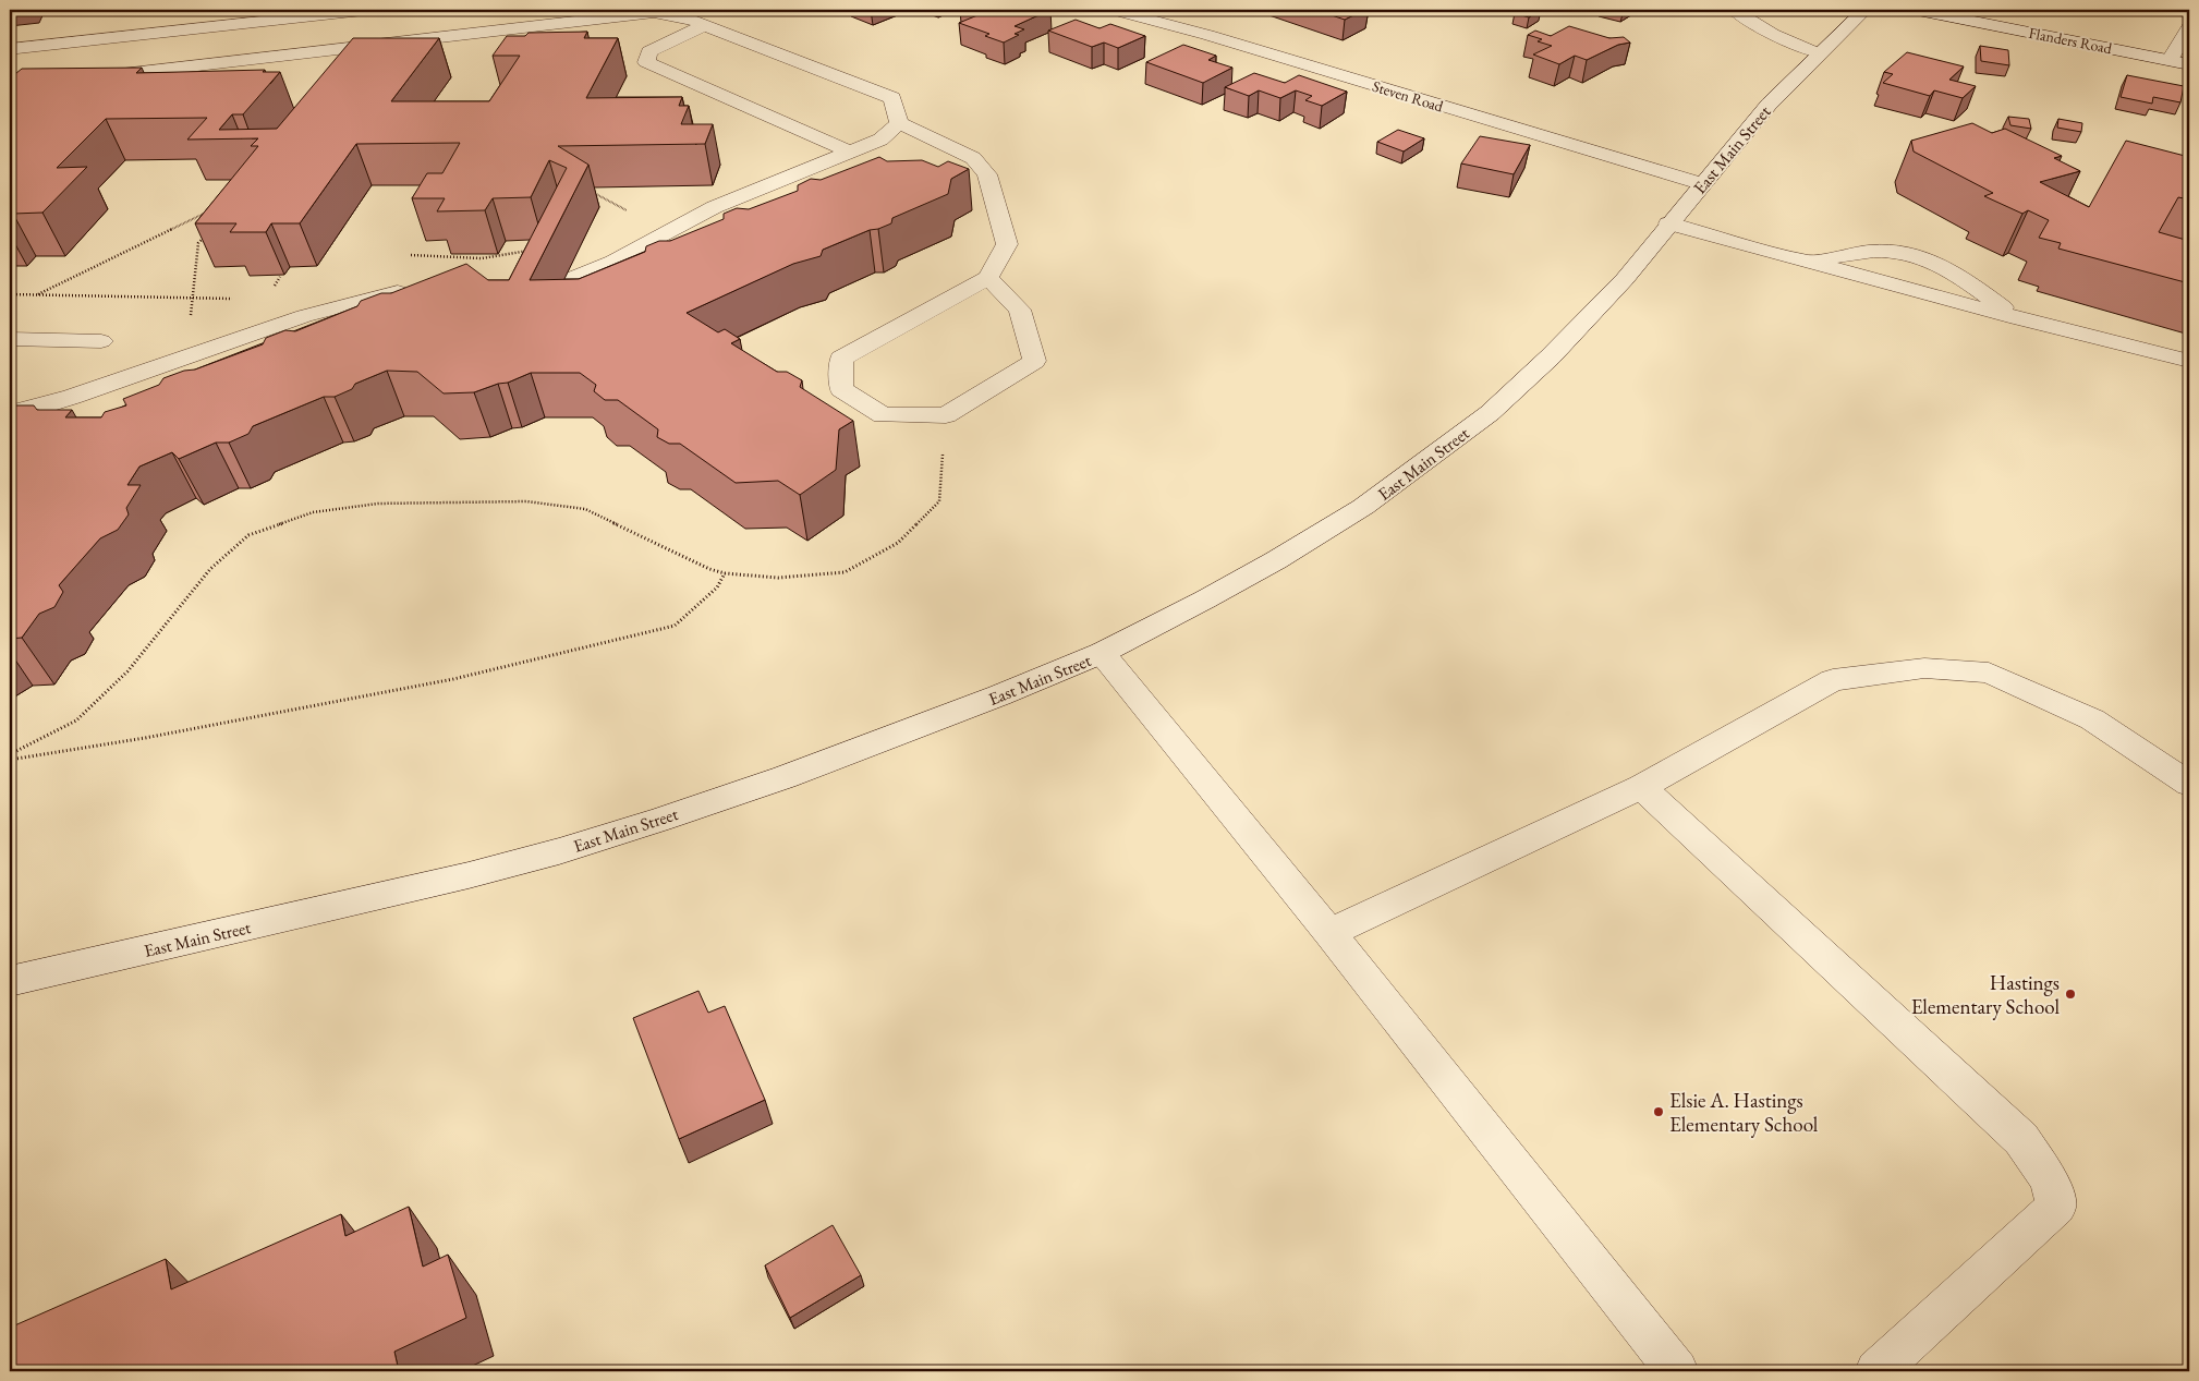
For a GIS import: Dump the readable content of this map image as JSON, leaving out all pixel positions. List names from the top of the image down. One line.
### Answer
{"streets":{"main road":["Flanders Road","Steven Road","East Main Street"]},"crossings":[["Steven Road","East Main Street"]],"places":["Hastings Elementary School","Elsie A. Hastings Elementary School"]}
